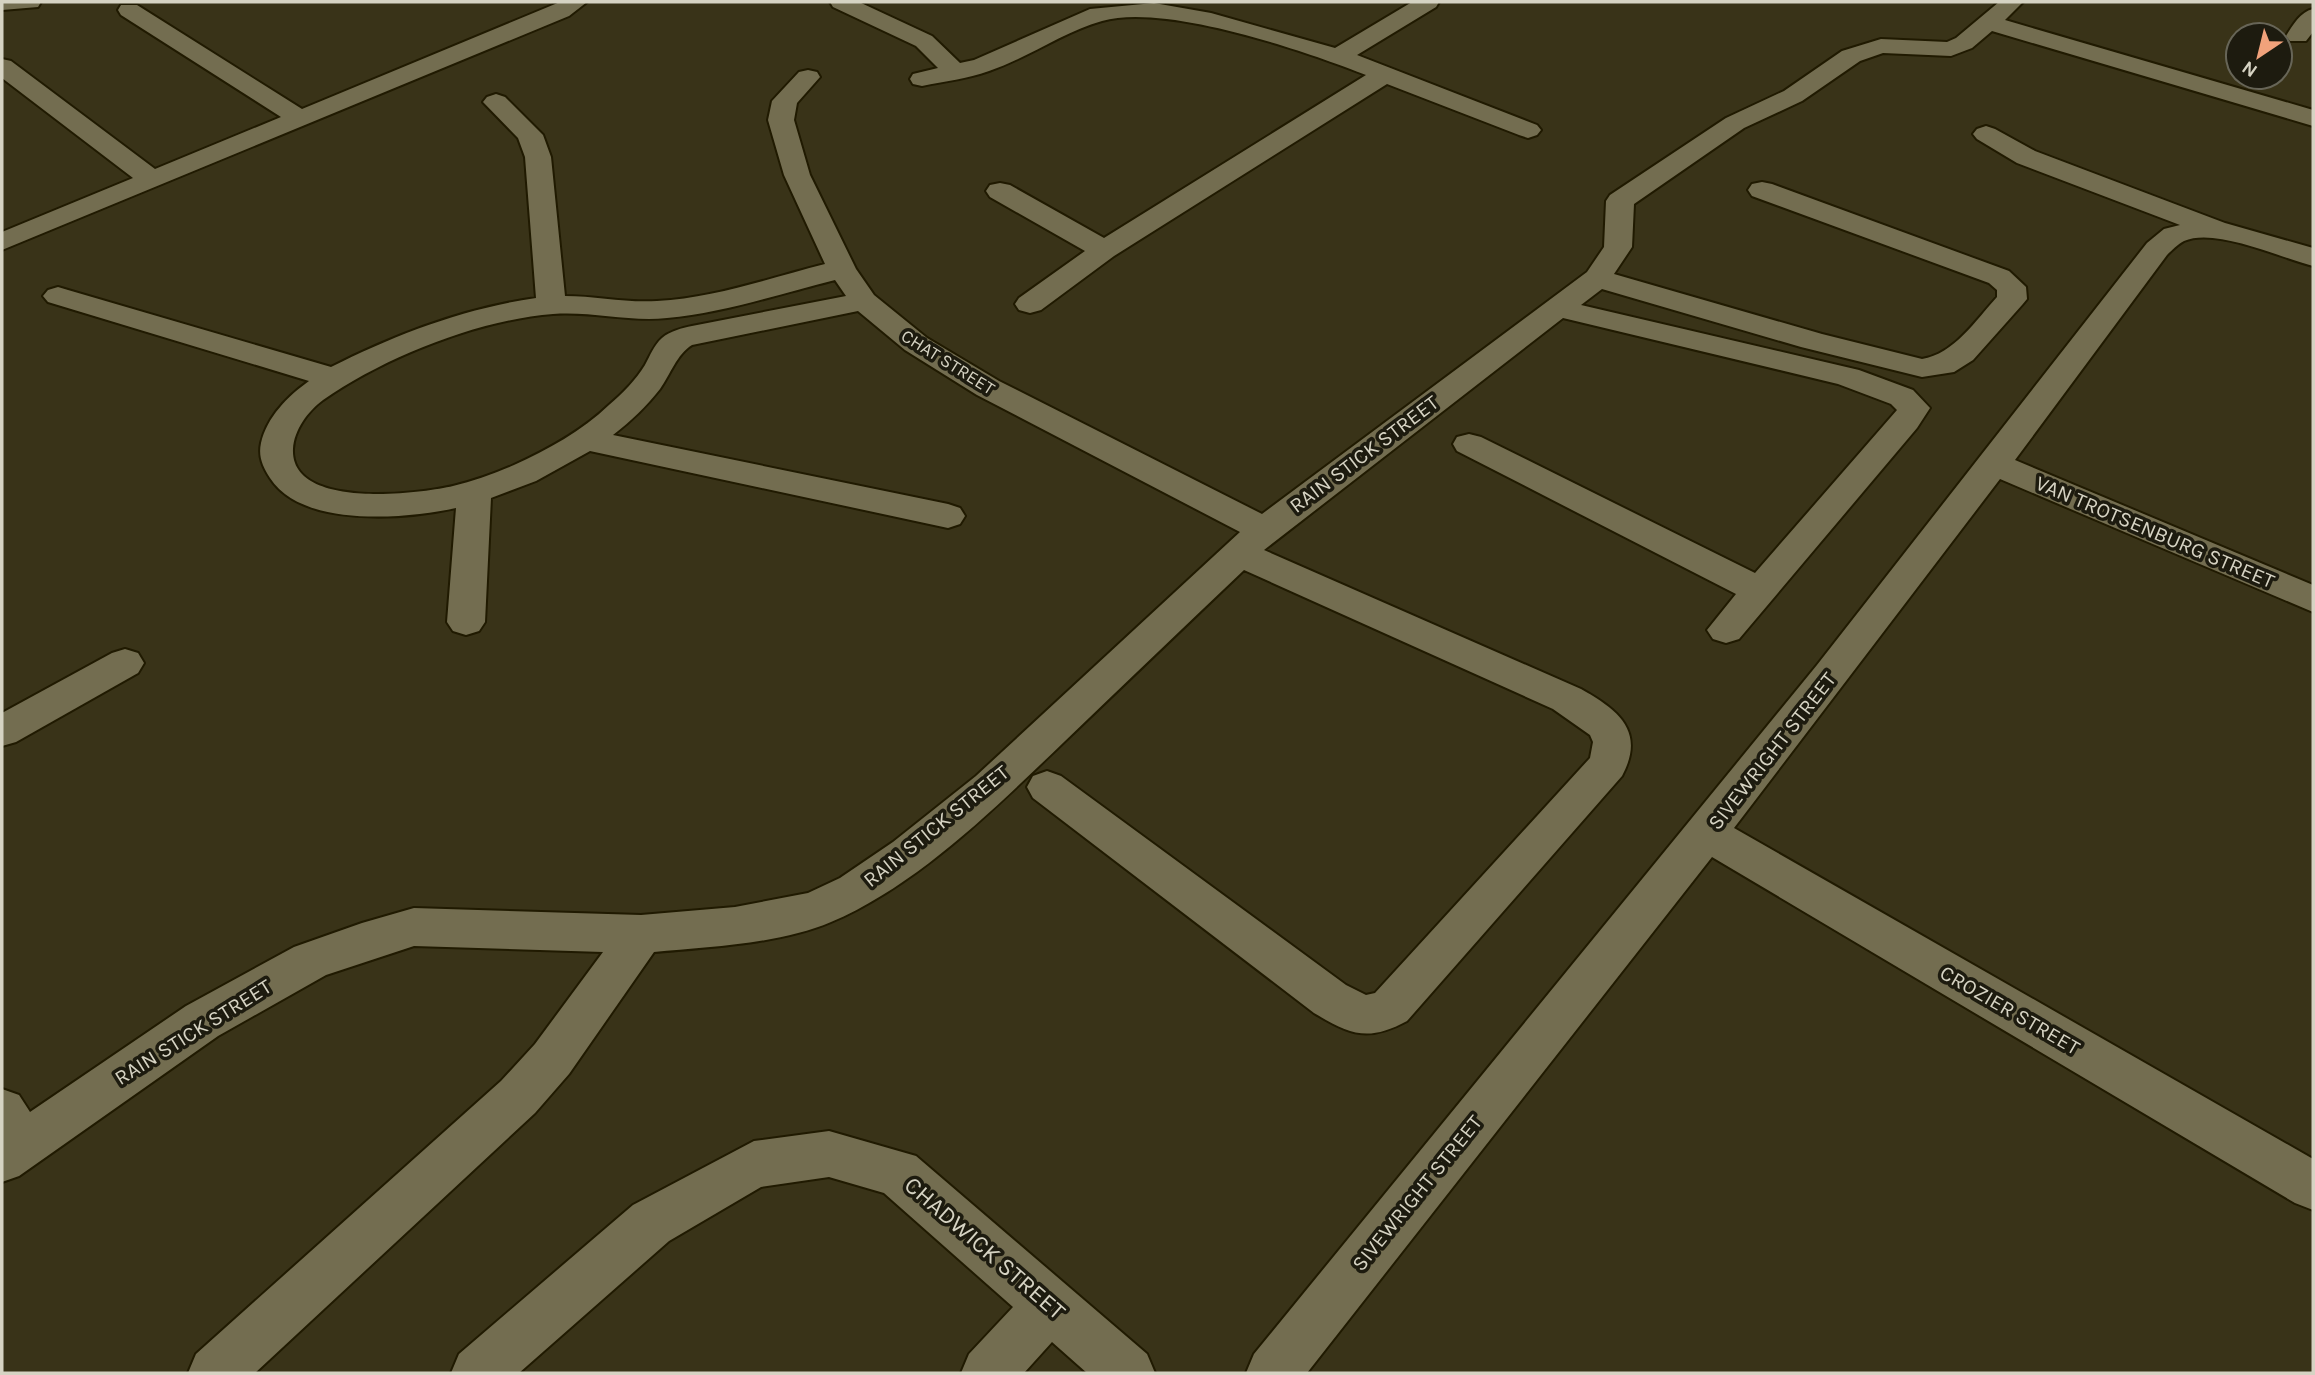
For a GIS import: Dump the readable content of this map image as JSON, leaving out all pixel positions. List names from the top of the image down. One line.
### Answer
{"streets":{"street":["CHAT STREET","RAIN STICK STREET","VAN TROTSENBURG STREET","SIVEWRIGHT STREET","CROZIER STREET","CHADWICK STREET"]},"crossings":[["CHAT STREET","RAIN STICK STREET"],["VAN TROTSENBURG STREET","SIVEWRIGHT STREET"],["SIVEWRIGHT STREET","CROZIER STREET"]],"north":"bottom left"}
